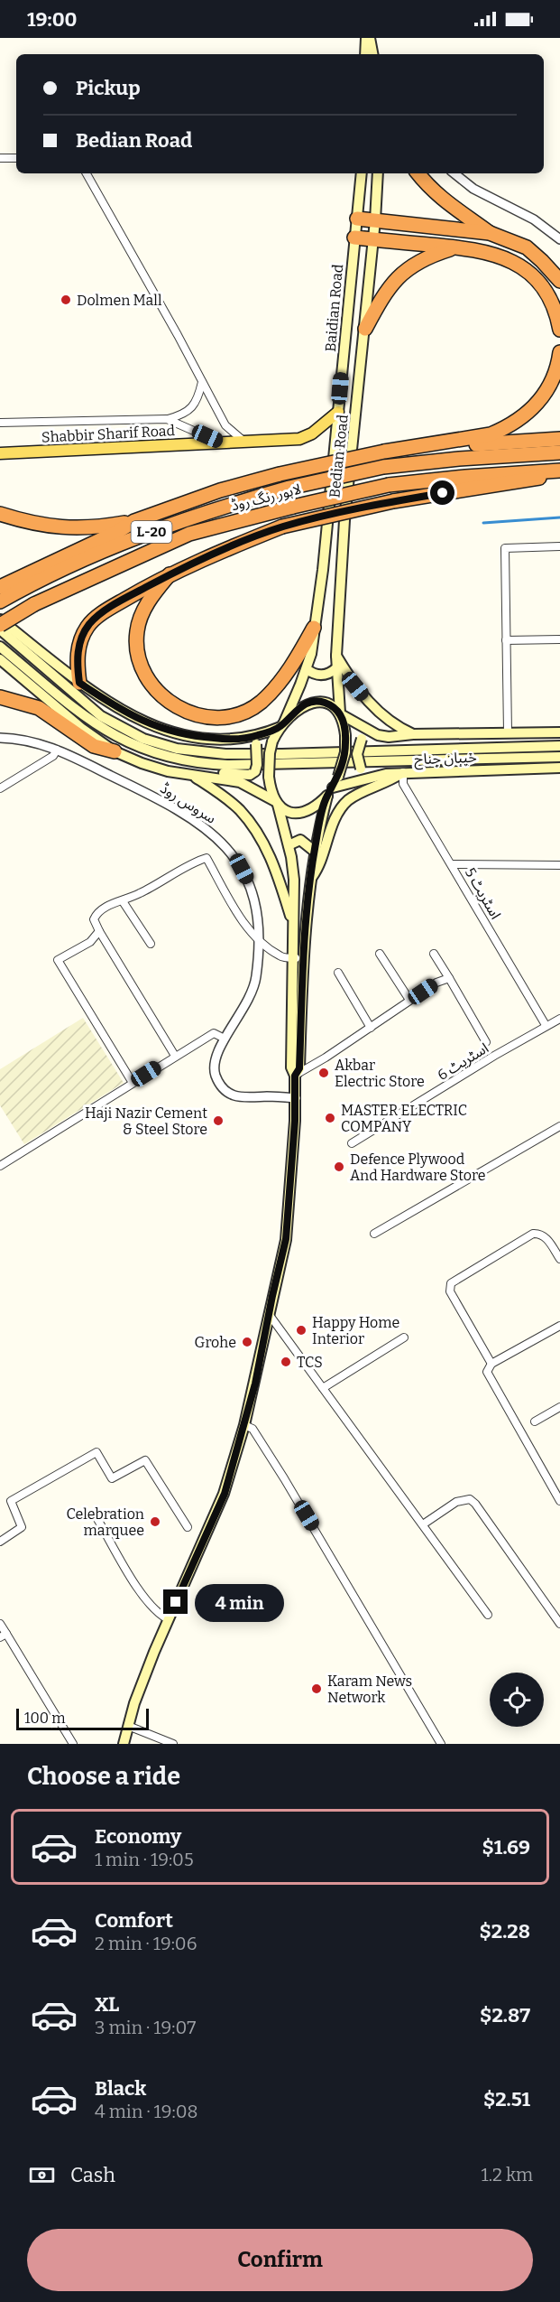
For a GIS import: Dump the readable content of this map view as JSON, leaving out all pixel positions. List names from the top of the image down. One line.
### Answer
{"streets":{"highway":["لاہور رنگ روڈ","L-20"],"main road":["Baidian Road","Shabbir Sharif Road","Bedian Road","خیبان جناح"],"street":["سروس روڈ","اسٹریٹ 5","اسٹریٹ 6"]},"crossings":[["Baidian Road","Shabbir Sharif Road"],["Baidian Road","Bedian Road"],["Bedian Road","خیبان جناح"],["خیبان جناح","اسٹریٹ 5"],["اسٹریٹ 5","اسٹریٹ 6"]],"places":["Dolmen Mall","Akbar Electric Store","MASTER ELECTRIC COMPANY","Haji Nazir Cement & Steel Store","Defence Plywood And Hardware Store","Happy Home Interior","Grohe","TCS","Celebration marquee","Karam News Network"],"scale_bar":"100 m","page":{"status":"19:00","banner":["Pickup","Bedian Road"],"bubble":"4 min","scale":"100 m","heading":"Choose a ride","list":[{"name":"Economy","note":"1 min · 19:05","value":"$1.69"},{"name":"Comfort","note":"2 min · 19:06","value":"$2.28"},{"name":"XL","note":"3 min · 19:07","value":"$2.87"},{"name":"Black","note":"4 min · 19:08","value":"$2.51"}],"pay":["Cash","1.2 km"],"buttons":"Confirm"}}
